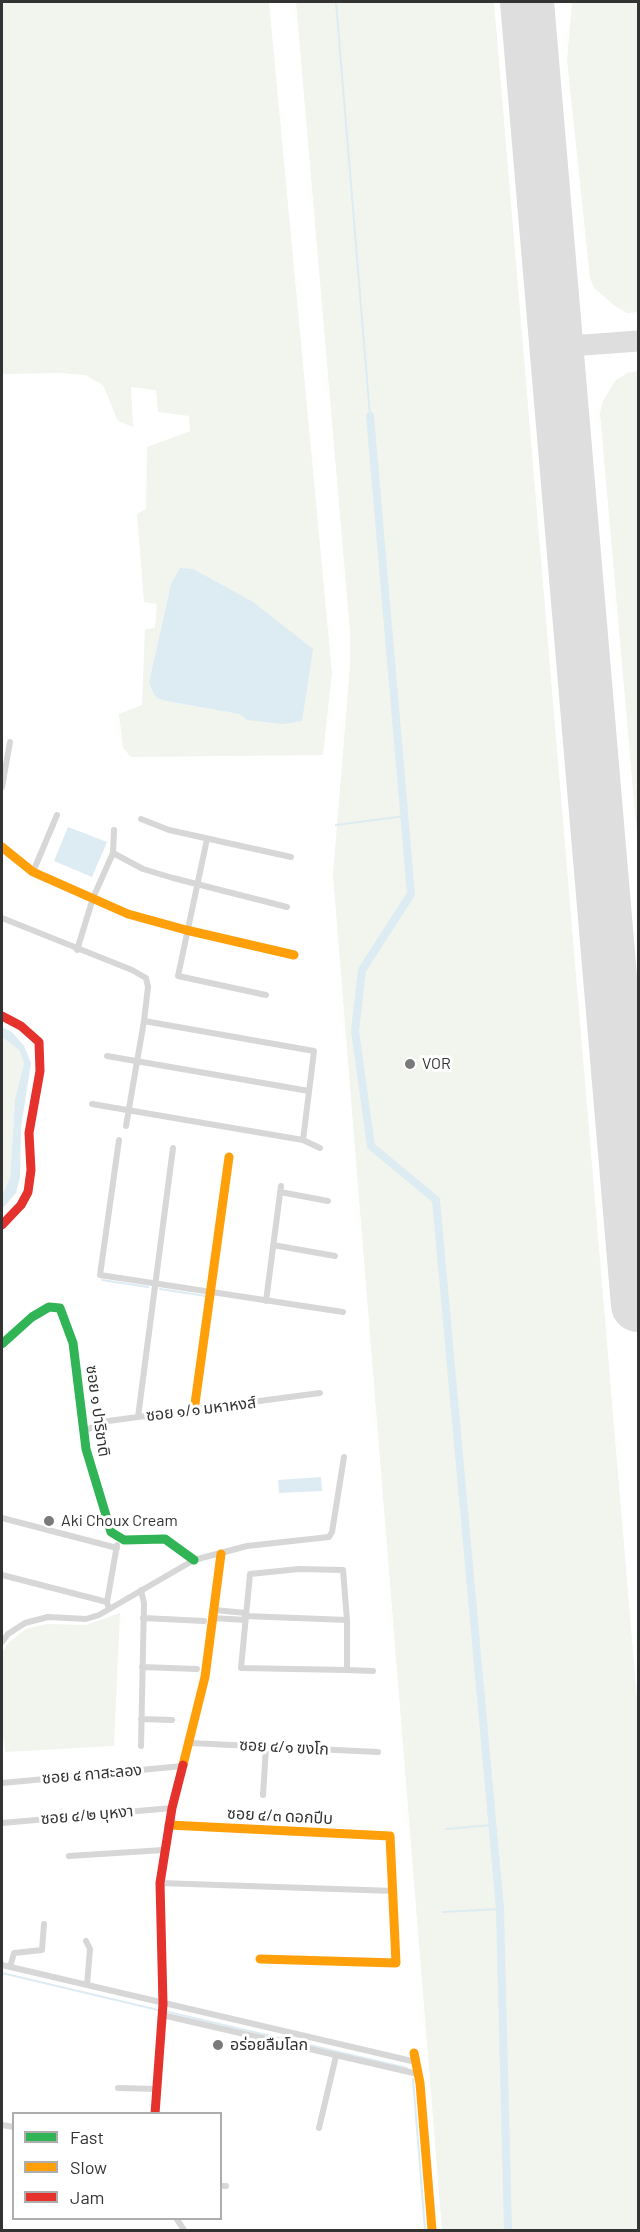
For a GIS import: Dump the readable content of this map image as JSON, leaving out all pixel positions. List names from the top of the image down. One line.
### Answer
{"streets":{"street":["ซอย ๑/๑ มหาหงส์","ซอย ๑ ปาริชาติ","ซอย ๔/๑ ฃงโก","ซอย ๔ กาสะลอง","ซอย ๔/๒ บุหงา","ซอย ๔/๓ ดอกปีบ"]},"crossings":[["ซอย ๑/๑ มหาหงส์","ซอย ๑ ปาริชาติ"]],"places":["VOR","Aki Choux Cream","อร่อยลืมโลก"],"legend":["Fast","Slow","Jam"]}
